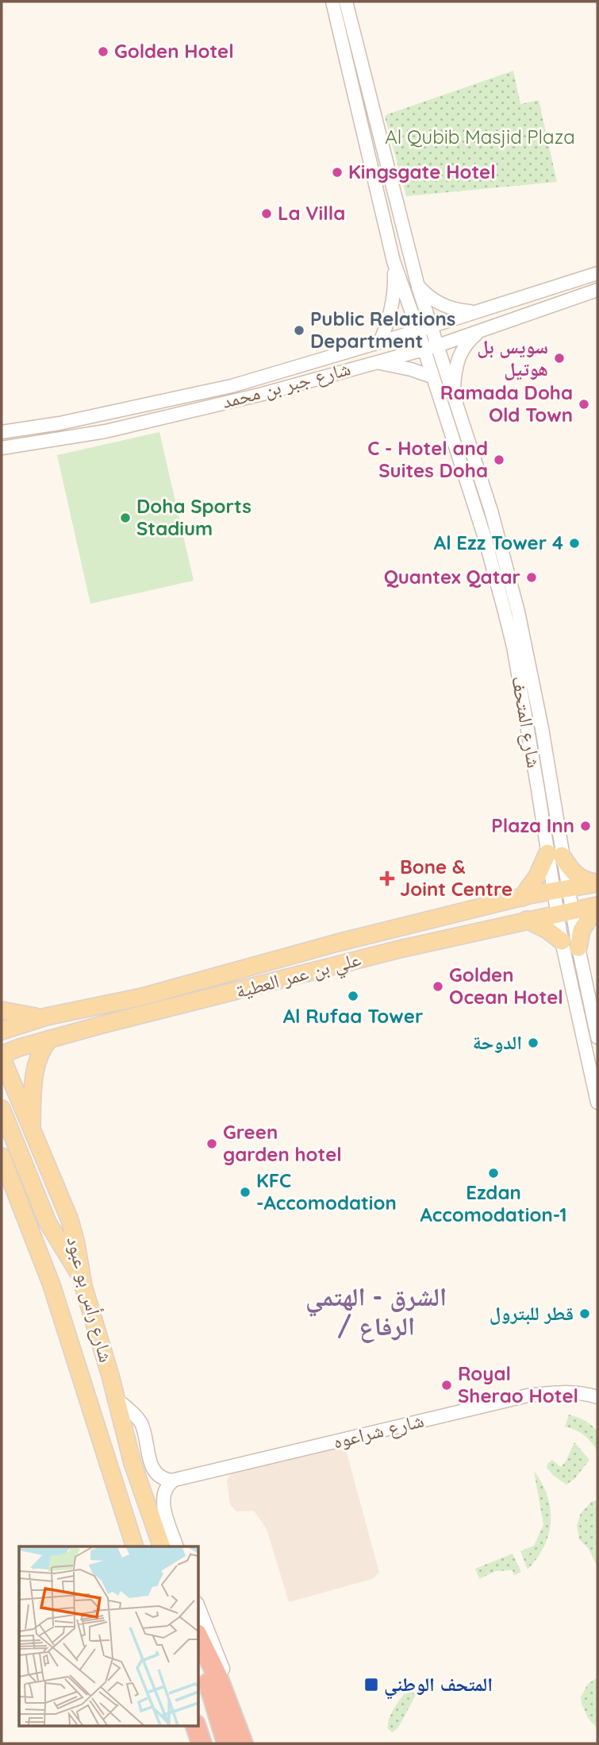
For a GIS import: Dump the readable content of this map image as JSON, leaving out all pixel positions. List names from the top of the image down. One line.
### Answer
{"streets":{"main road":["علي بن عمر العطية","شارع رأس بو عبود"],"street":["شارع جبر بن محمد","شارع المتحف","شارع شراعوه"]},"crossings":[["شارع جبر بن محمد","شارع المتحف"],["شارع المتحف","علي بن عمر العطية"],["علي بن عمر العطية","شارع رأس بو عبود"]],"districts":["الشرق - الهتمي / الرفاع"],"parks":["Al Qubib Masjid Plaza"],"places":{"other":["Golden Hotel","Kingsgate Hotel","La Villa","Public Relations Department","سويس بل هوتيل","Ramada Doha Old Town","C - Hotel and Suites Doha","Doha Sports Stadium","Al Ezz Tower 4","Quantex Qatar","Plaza Inn","Golden Ocean Hotel","Al Rufaa Tower","الدوحة","Green garden hotel","Ezdan Accomodation-1","KFC -Accomodation","قطر للبترول","Royal Sherao Hotel"],"health":["Bone & Joint Centre"],"transit":["المتحف الوطني"]}}
